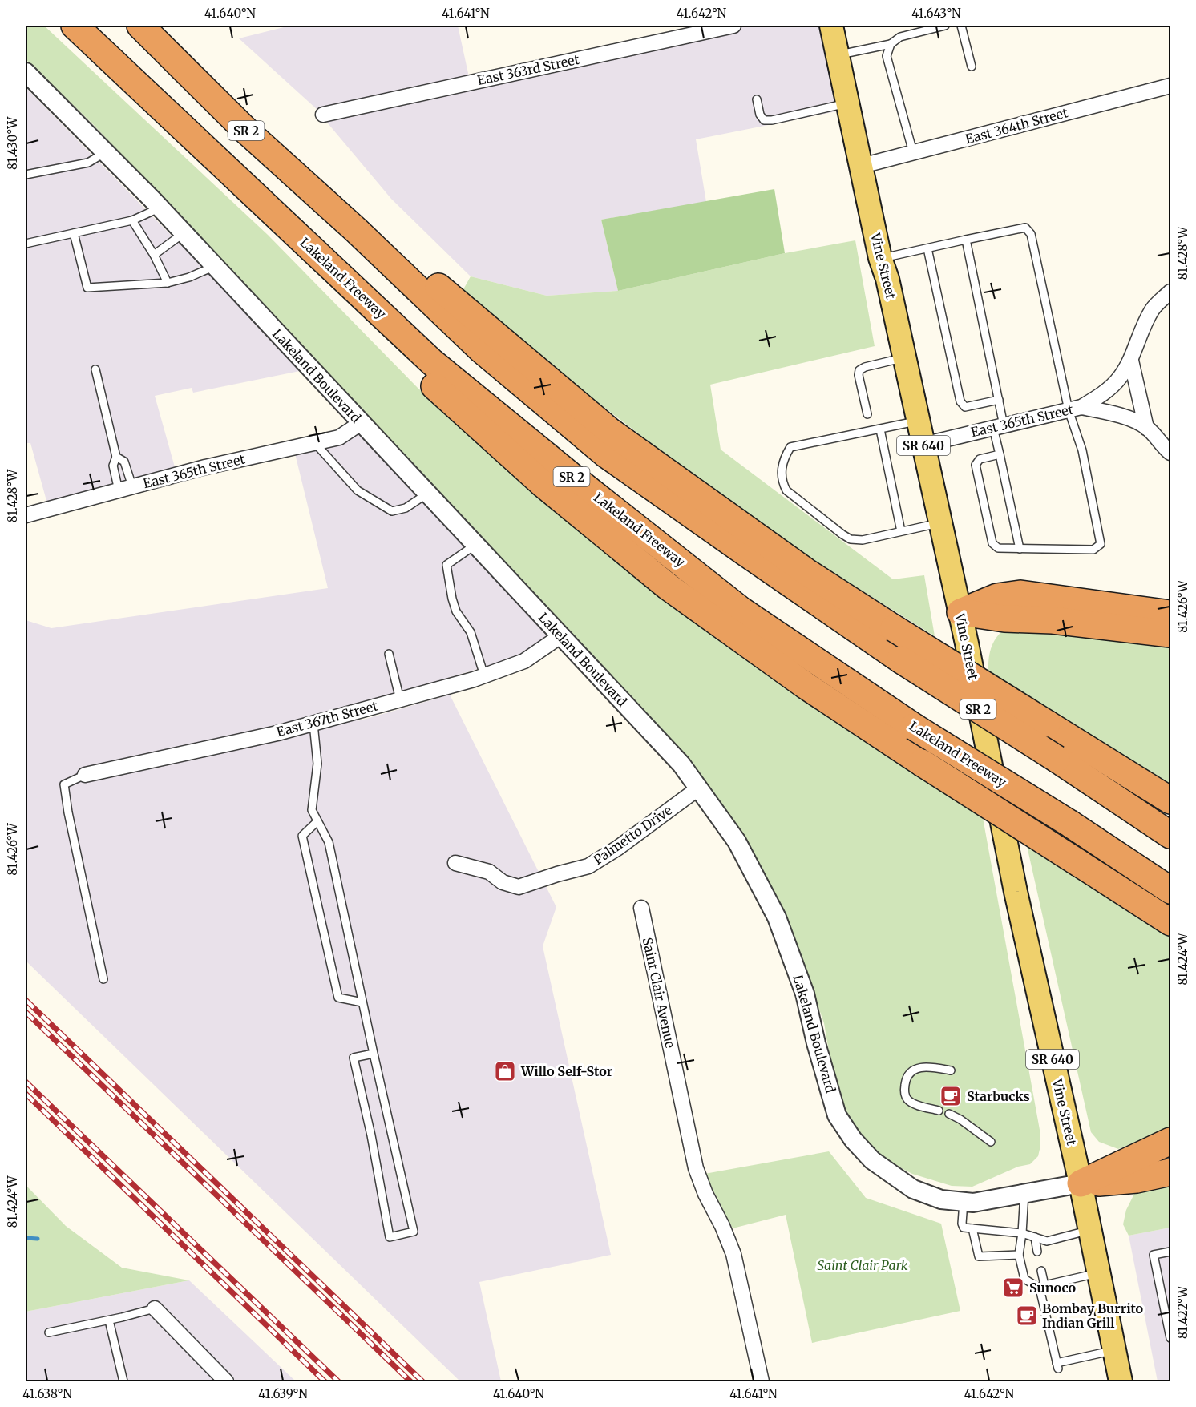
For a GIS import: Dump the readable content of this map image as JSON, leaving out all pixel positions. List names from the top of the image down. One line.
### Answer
{"streets":{"highway":["SR 2","Lakeland Freeway"],"main road":["Vine Street","SR 640"],"street":["East 363rd Street","East 364th Street","Lakeland Boulevard","East 365th Street","East 367th Street","Palmetto Drive","Saint Clair Avenue"]},"crossings":[["East 364th Street","Vine Street"],["Vine Street","Lakeland Boulevard"],["Vine Street","East 365th Street"],["Lakeland Boulevard","East 365th Street"],["Lakeland Boulevard","East 367th Street"],["Lakeland Boulevard","Palmetto Drive"]],"parks":["Saint Clair Park"],"places":{"shop":["Willo Self-Stor"],"cafe":["Starbucks","Bombay Burrito Indian Grill"],"supermarket":["Sunoco"]},"coordinates":["41.640°N","41.641°N","41.642°N","41.643°N","81.430°W","81.428°W","81.426°W","81.424°W","81.422°W","41.638°N","41.639°N"]}
